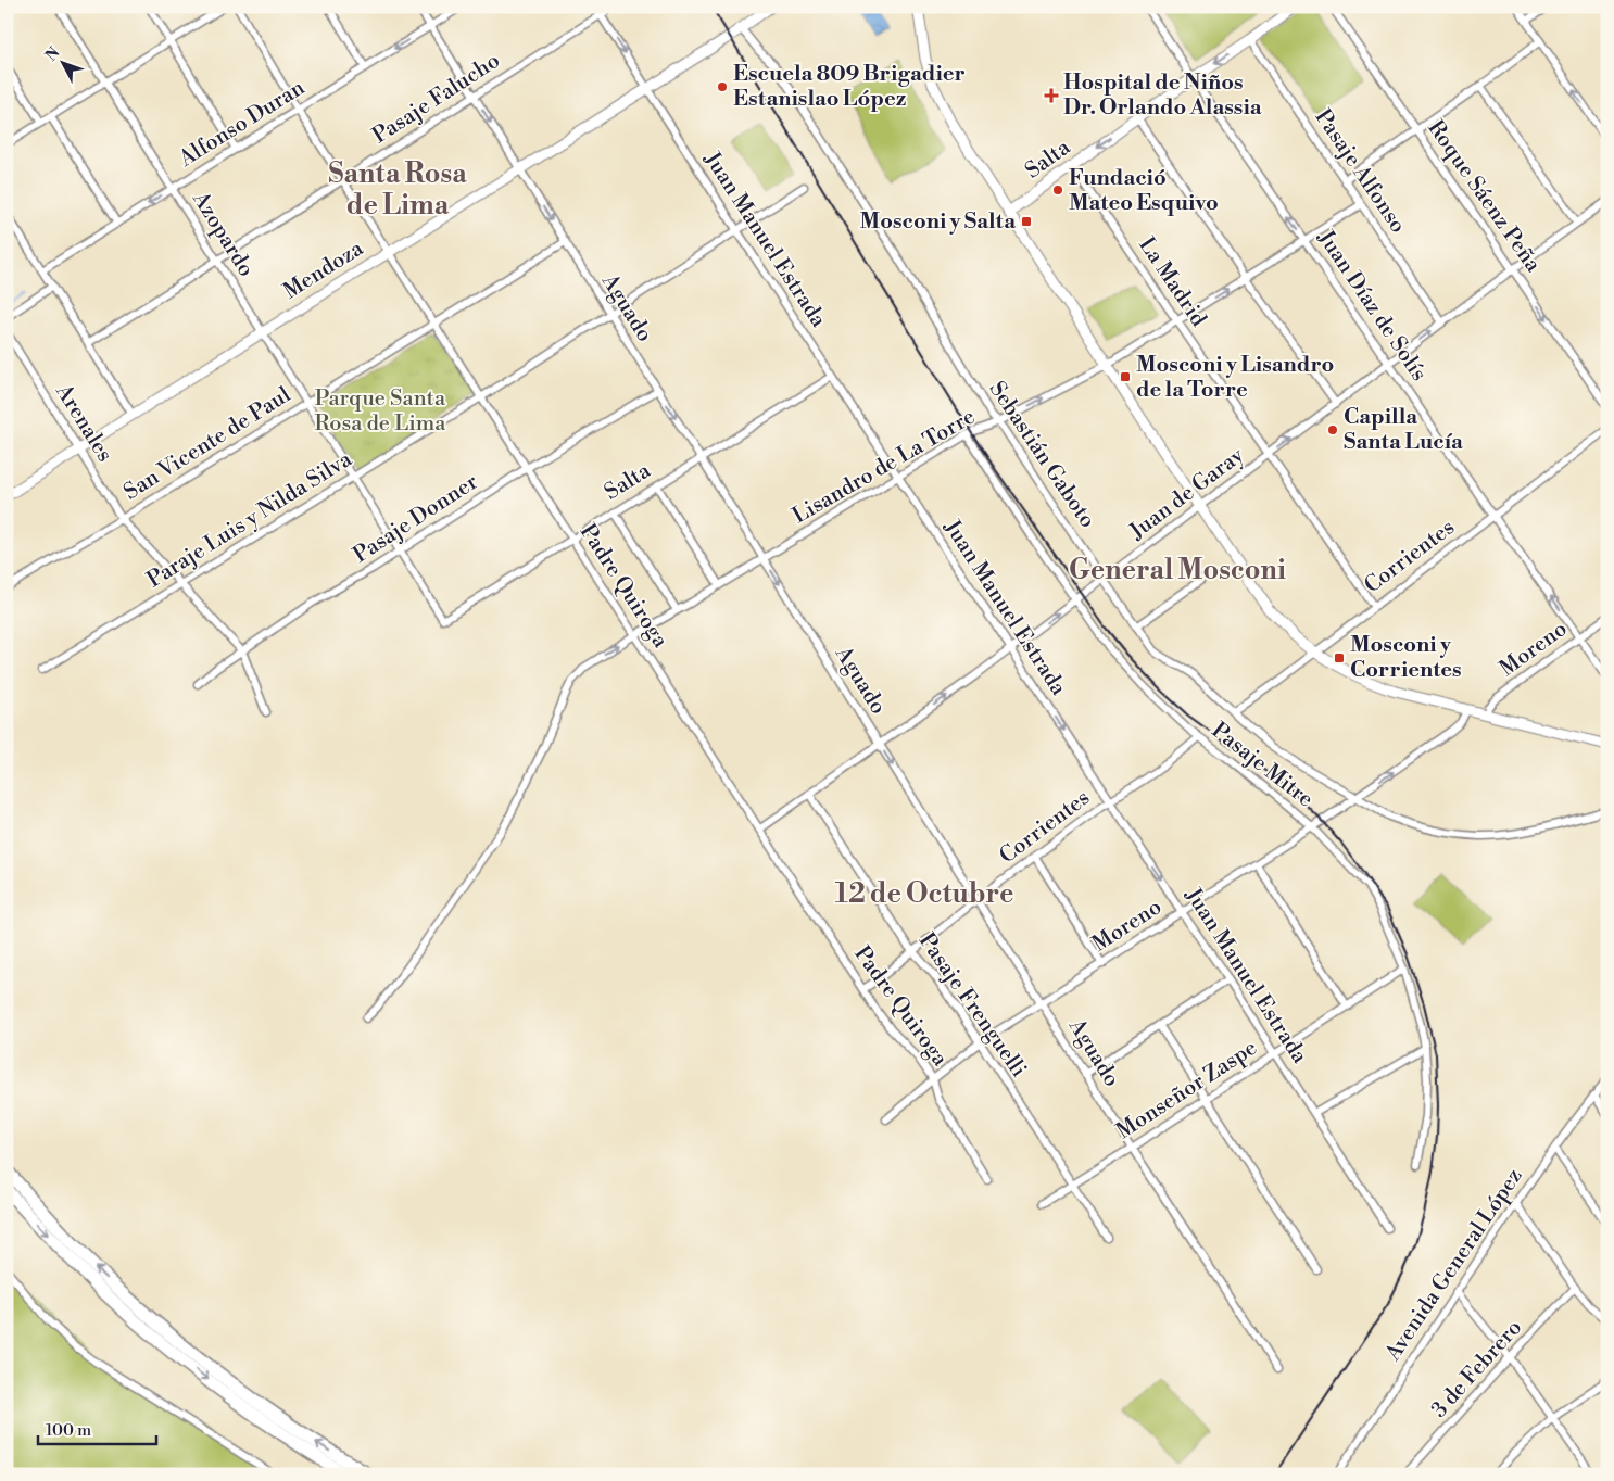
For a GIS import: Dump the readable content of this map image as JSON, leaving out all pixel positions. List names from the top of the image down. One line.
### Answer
{"streets":{"street":["Pasaje Falucho","Alfonso Duran","Salta","Pasaje Alfonso","Roque Sáenz Peña","Azopardo","Juan Manuel Estrada","Mendoza","La Madrid","Juan Díaz de Solís","Aguado","Arenales","San Vicente de Paul","Sebastián Gaboto","Lisandro de La Torre","Juan de Garay","Pasaje Donner","Paraje Luis y Nilda Silva","Corrientes","Padre Quiroga","Moreno","Pasaje Mitre","Pasaje Frenguelli","Monseñor Zaspe","Avenida General López","3 de Febrero"]},"crossings":[["Pasaje Falucho","Azopardo"],["Pasaje Falucho","Juan Manuel Estrada"],["Pasaje Falucho","Aguado"],["Pasaje Falucho","Padre Quiroga"],["Alfonso Duran","Azopardo"],["Alfonso Duran","Aguado"],["Alfonso Duran","Padre Quiroga"],["Salta","Pasaje Alfonso"],["Salta","Azopardo"],["Salta","Juan Manuel Estrada"],["Salta","La Madrid"],["Salta","Juan Díaz de Solís"],["Salta","Aguado"],["Salta","Padre Quiroga"],["Pasaje Alfonso","Lisandro de La Torre"],["Pasaje Alfonso","Juan de Garay"],["Roque Sáenz Peña","Juan de Garay"],["Azopardo","Mendoza"],["Azopardo","San Vicente de Paul"],["Azopardo","Pasaje Donner"],["Azopardo","Paraje Luis y Nilda Silva"],["Juan Manuel Estrada","Mendoza"],["Juan Manuel Estrada","Lisandro de La Torre"],["Juan Manuel Estrada","Juan de Garay"],["Juan Manuel Estrada","Paraje Luis y Nilda Silva"],["Juan Manuel Estrada","Corrientes"],["Juan Manuel Estrada","Moreno"],["Juan Manuel Estrada","Monseñor Zaspe"],["Mendoza","Aguado"],["Mendoza","Arenales"],["Mendoza","Sebastián Gaboto"],["Mendoza","Padre Quiroga"],["La Madrid","Lisandro de La Torre"],["La Madrid","Juan de Garay"],["La Madrid","Corrientes"],["Juan Díaz de Solís","Lisandro de La Torre"],["Juan Díaz de Solís","Juan de Garay"],["Juan Díaz de Solís","Corrientes"],["Juan Díaz de Solís","Moreno"],["Aguado","San Vicente de Paul"],["Aguado","Lisandro de La Torre"],["Aguado","Juan de Garay"],["Aguado","Pasaje Donner"],["Aguado","Paraje Luis y Nilda Silva"],["Aguado","Corrientes"],["Aguado","Moreno"],["Aguado","Monseñor Zaspe"],["Arenales","San Vicente de Paul"],["Arenales","Pasaje Donner"],["Arenales","Paraje Luis y Nilda Silva"],["San Vicente de Paul","Padre Quiroga"],["Sebastián Gaboto","Lisandro de La Torre"],["Sebastián Gaboto","Juan de Garay"],["Sebastián Gaboto","Corrientes"],["Sebastián Gaboto","Moreno"],["Lisandro de La Torre","Padre Quiroga"],["Lisandro de La Torre","Pasaje Mitre"],["Juan de Garay","Padre Quiroga"],["Juan de Garay","Pasaje Mitre"],["Juan de Garay","Pasaje Frenguelli"],["Pasaje Donner","Padre Quiroga"],["Paraje Luis y Nilda Silva","Padre Quiroga"],["Corrientes","Padre Quiroga"],["Corrientes","Pasaje Mitre"],["Corrientes","Pasaje Frenguelli"],["Padre Quiroga","Moreno"],["Moreno","Pasaje Mitre"],["Moreno","Pasaje Frenguelli"],["Pasaje Mitre","Monseñor Zaspe"],["Pasaje Frenguelli","Monseñor Zaspe"]],"one_way":["Juan Díaz de Solís","Aguado","Lisandro de La Torre","Juan de Garay"],"districts":["Santa Rosa de Lima","General Mosconi","12 de Octubre"],"parks":["Parque Santa Rosa de Lima"],"places":{"other":["Escuela 809 Brigadier Estanislao López","Fundació Mateo Esquivo","Capilla Santa Lucía"],"health":["Hospital de Niños Dr. Orlando Alassia"],"transit":["Mosconi y Salta","Mosconi y Lisandro de la Torre","Mosconi y Corrientes"]},"scale_bar":"100 m","north":"top left"}
